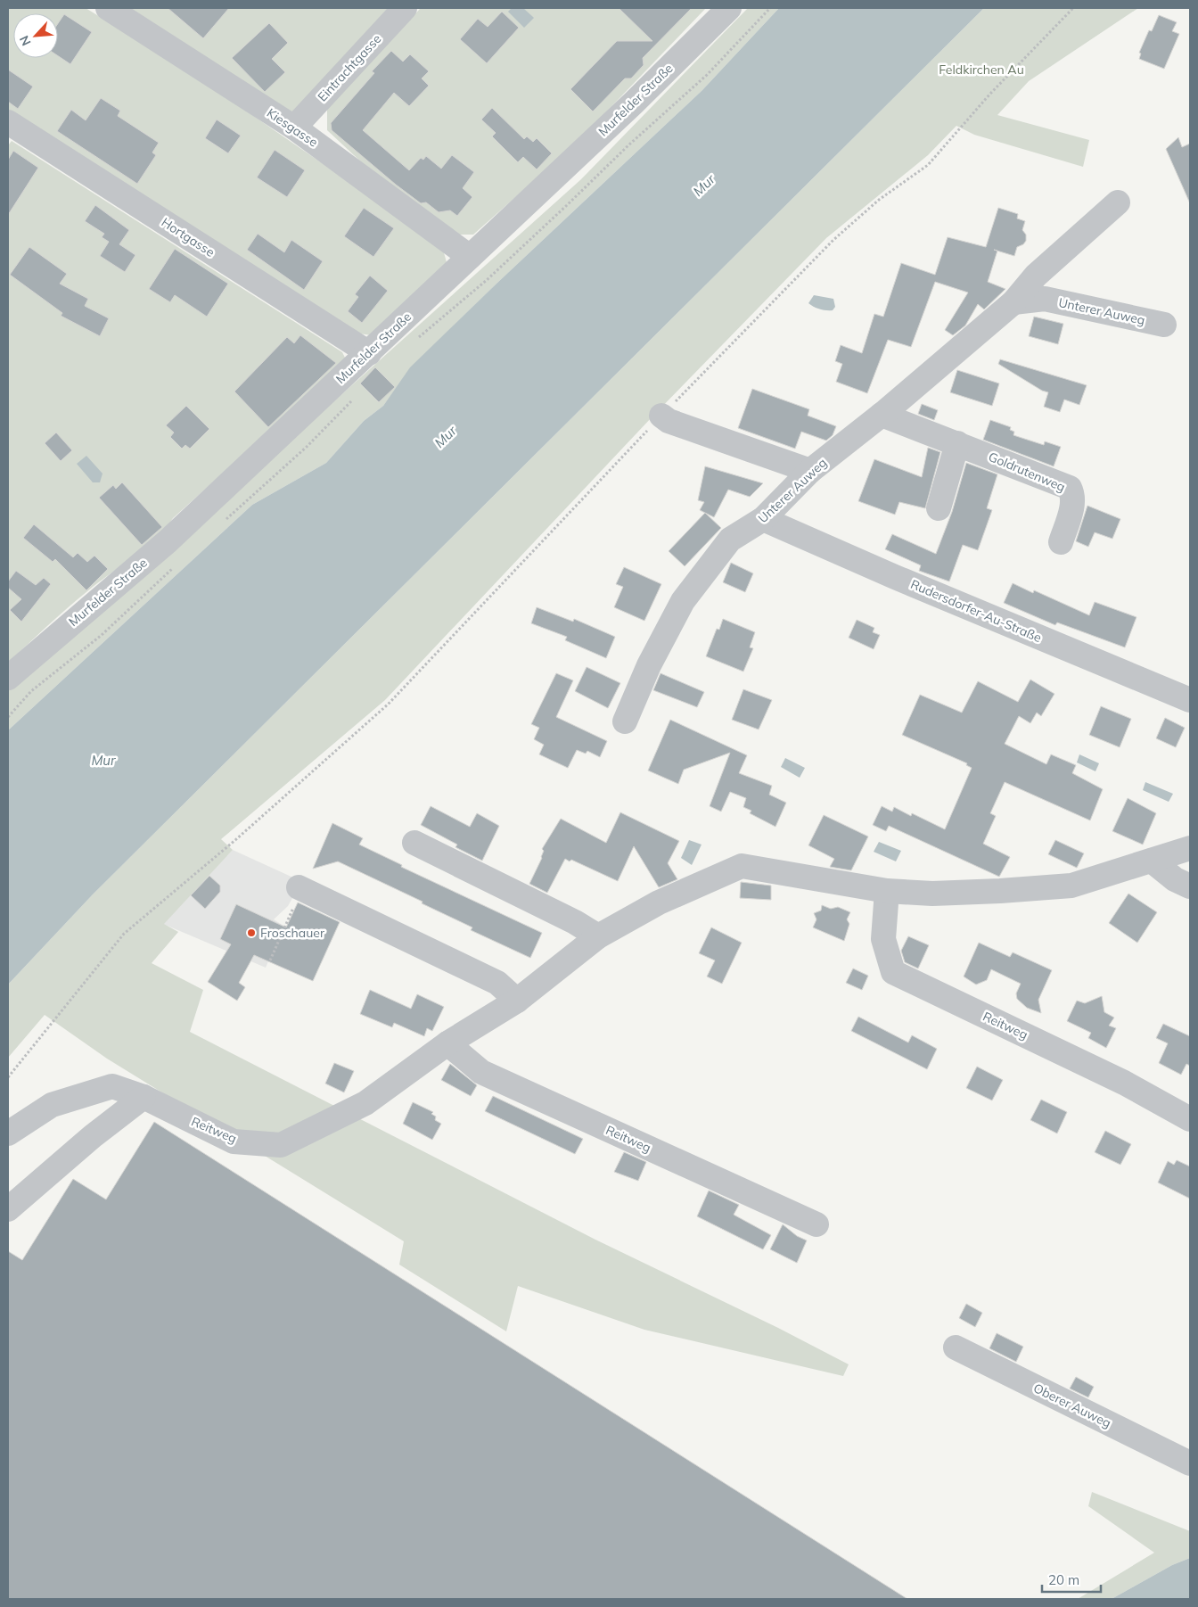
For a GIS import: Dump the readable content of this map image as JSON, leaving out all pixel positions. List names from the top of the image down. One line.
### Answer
{"streets":{"street":["Eintrachtgasse","Murfelder Straße","Kiesgasse","Hortgasse","Unterer Auweg","Goldrutenweg","Rudersdorfer-Au-Straße","Reitweg","Oberer Auweg"]},"crossings":[["Eintrachtgasse","Kiesgasse"],["Murfelder Straße","Kiesgasse"],["Murfelder Straße","Hortgasse"],["Unterer Auweg","Goldrutenweg"],["Unterer Auweg","Rudersdorfer-Au-Straße"]],"water":["Mur"],"parks":["Feldkirchen Au"],"places":["Froschauer"],"scale_bar":"20 m","north":"bottom left"}
